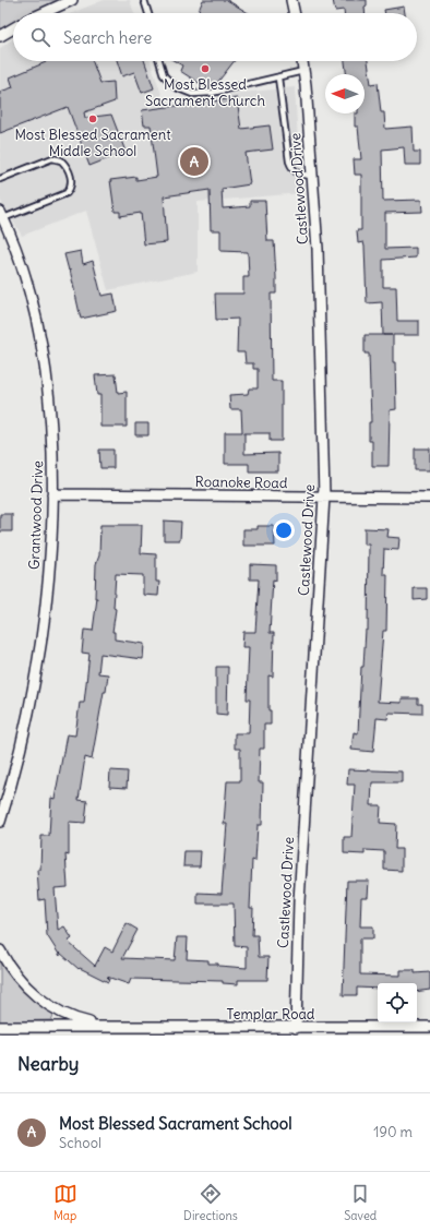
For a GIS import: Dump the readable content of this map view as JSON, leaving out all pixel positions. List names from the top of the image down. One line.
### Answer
{"streets":{"street":["Castlewood Drive","Roanoke Road","Grantwood Drive","Templar Road"]},"crossings":[["Castlewood Drive","Roanoke Road"],["Castlewood Drive","Templar Road"],["Roanoke Road","Grantwood Drive"]],"places":["Most Blessed Sacrament Church","Most Blessed Sacrament Middle School"],"north":"left","page":{"search":"Search here","pins":"A","heading":"Nearby","list":[{"mark":"A","name":"Most Blessed Sacrament School","note":"School","value":"190 m"}],"nav":["Map","Directions","Saved"]}}
